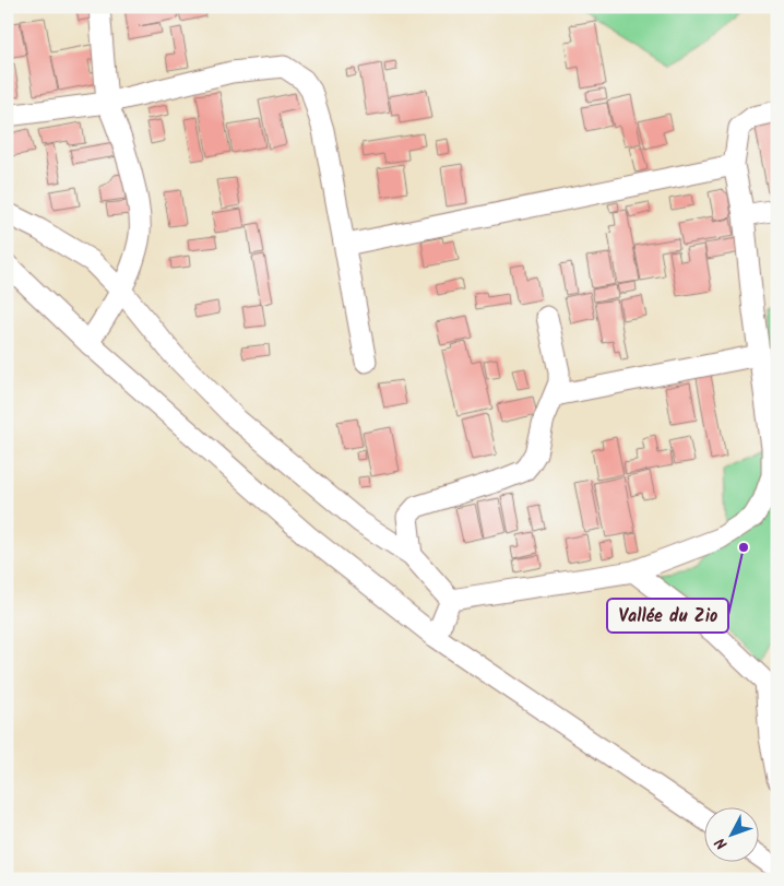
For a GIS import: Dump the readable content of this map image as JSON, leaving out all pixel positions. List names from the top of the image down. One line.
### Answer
{"places":["Vallée du Zio"],"north":"bottom left"}
